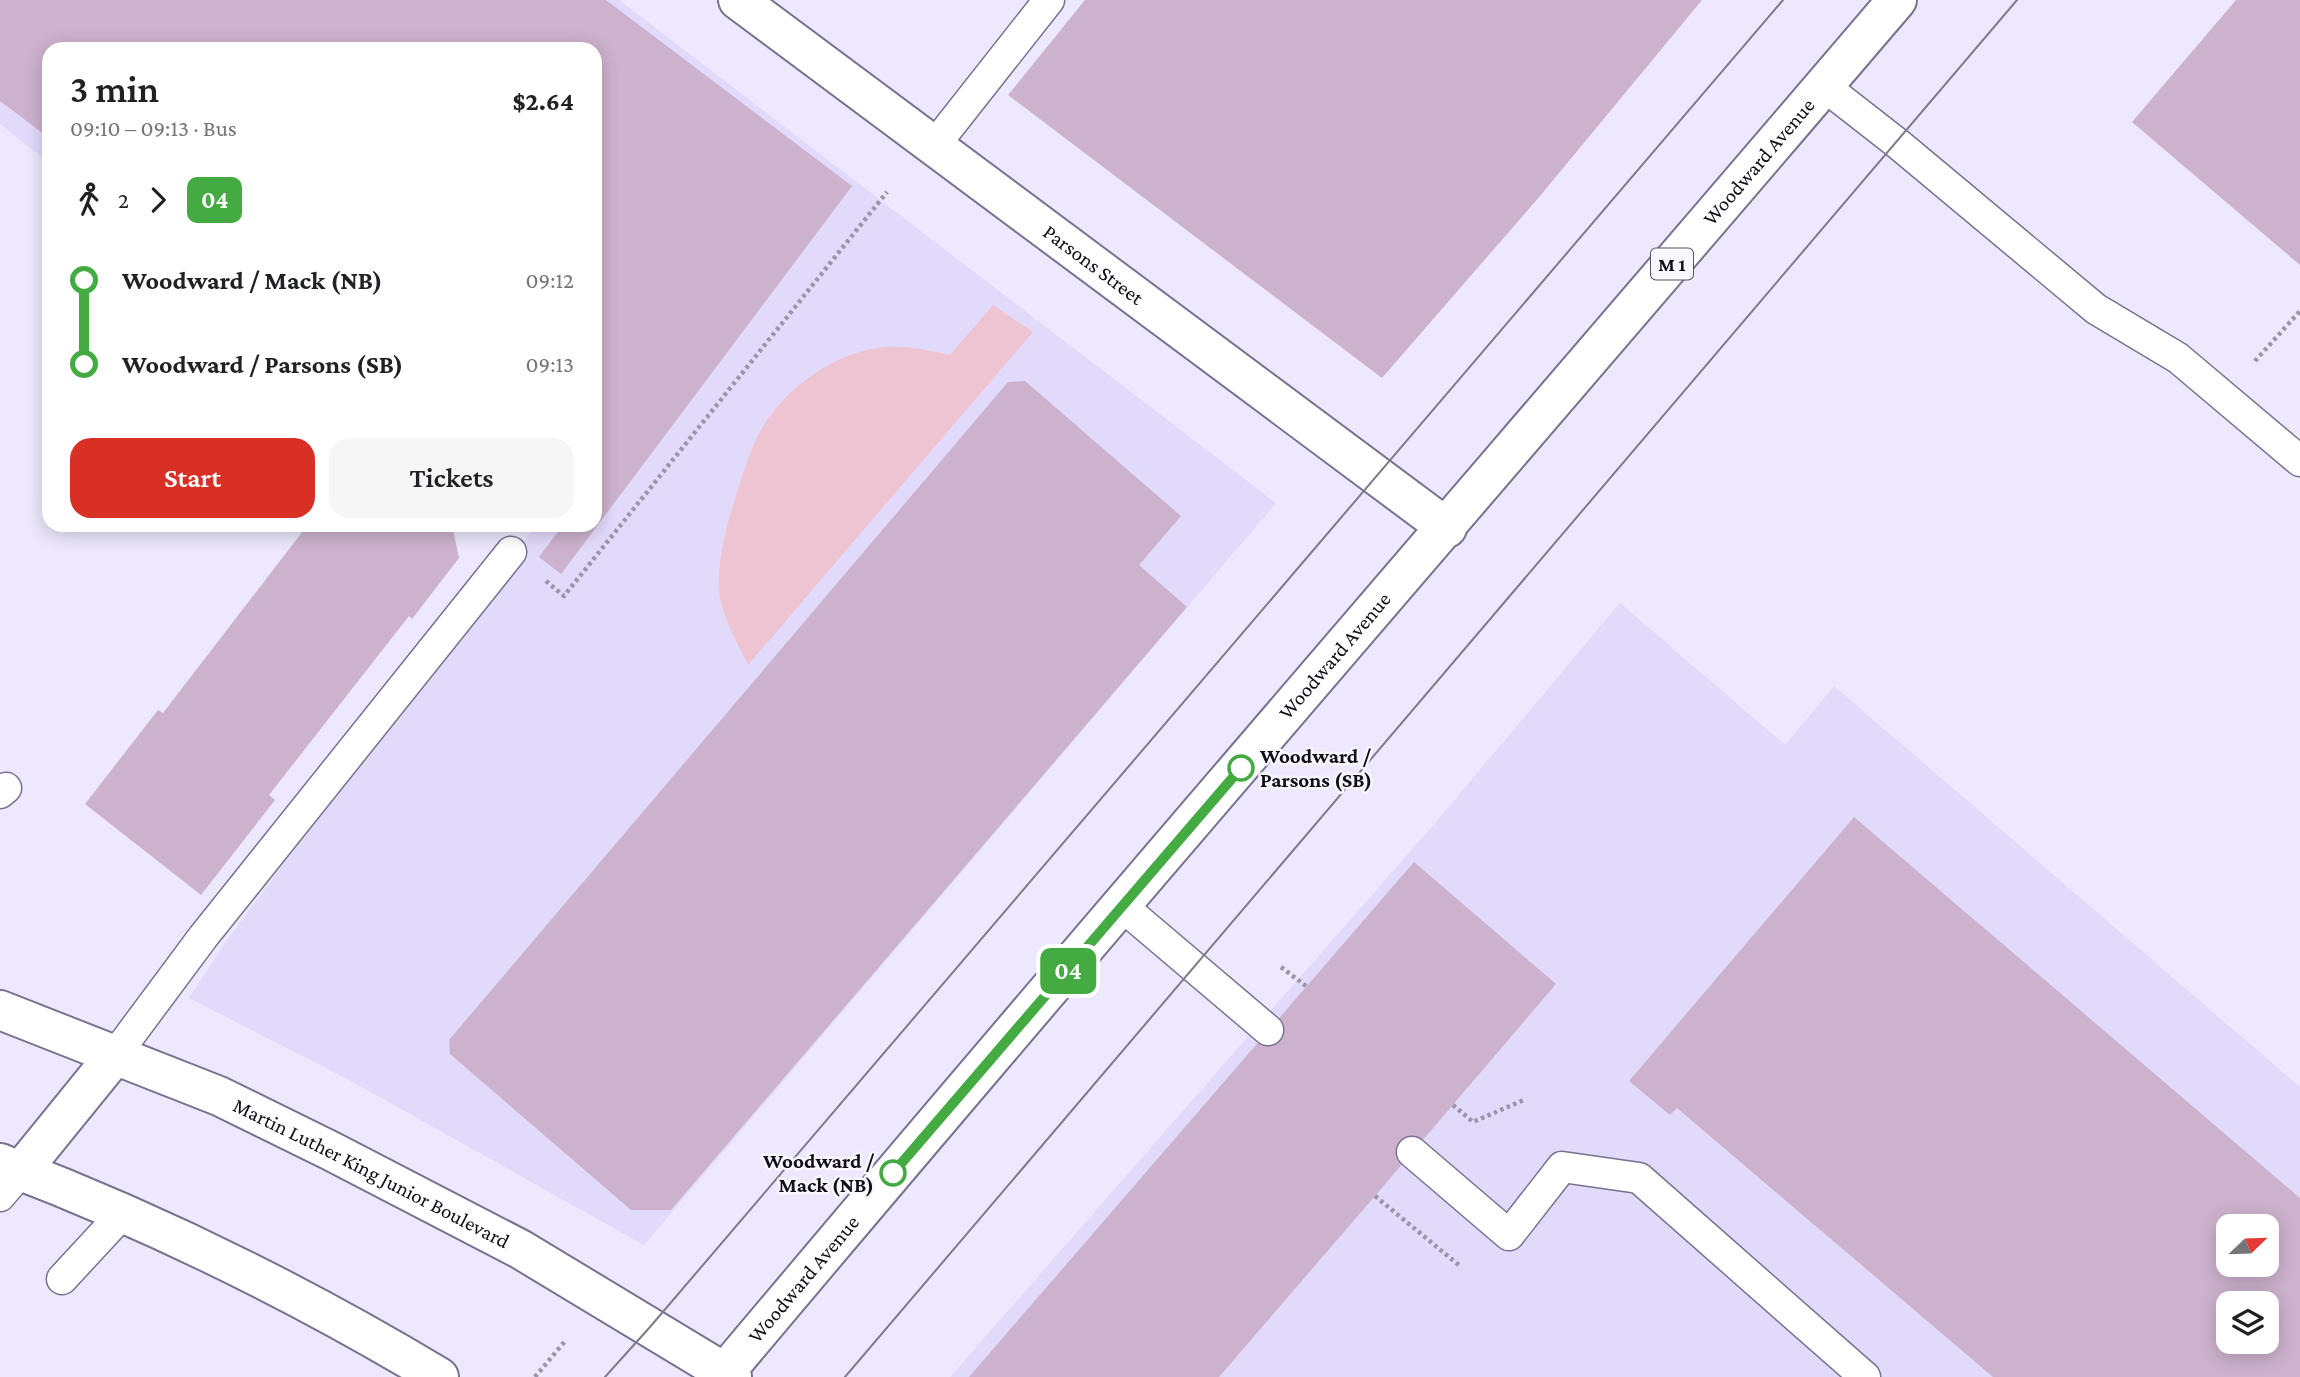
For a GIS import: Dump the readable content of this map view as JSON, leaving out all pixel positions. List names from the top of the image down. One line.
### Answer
{"streets":{"main road":["Woodward Avenue","Parsons Street","M 1","Martin Luther King Junior Boulevard"]},"crossings":[["Woodward Avenue","Parsons Street"],["Woodward Avenue","Martin Luther King Junior Boulevard"]],"places":["Woodward / Parsons (SB)","Woodward / Mack (NB)"],"lines":["bus line 04"],"north":"top right","page":{"on_map":"04","heading":["3 min","09:10 – 09:13 · Bus","$2.64"],"legs":["2","04"],"list":[{"name":"Woodward / Mack (NB)","value":"09:12"},{"name":"Woodward / Parsons (SB)","value":"09:13"}],"buttons":["Start","Tickets"]}}
